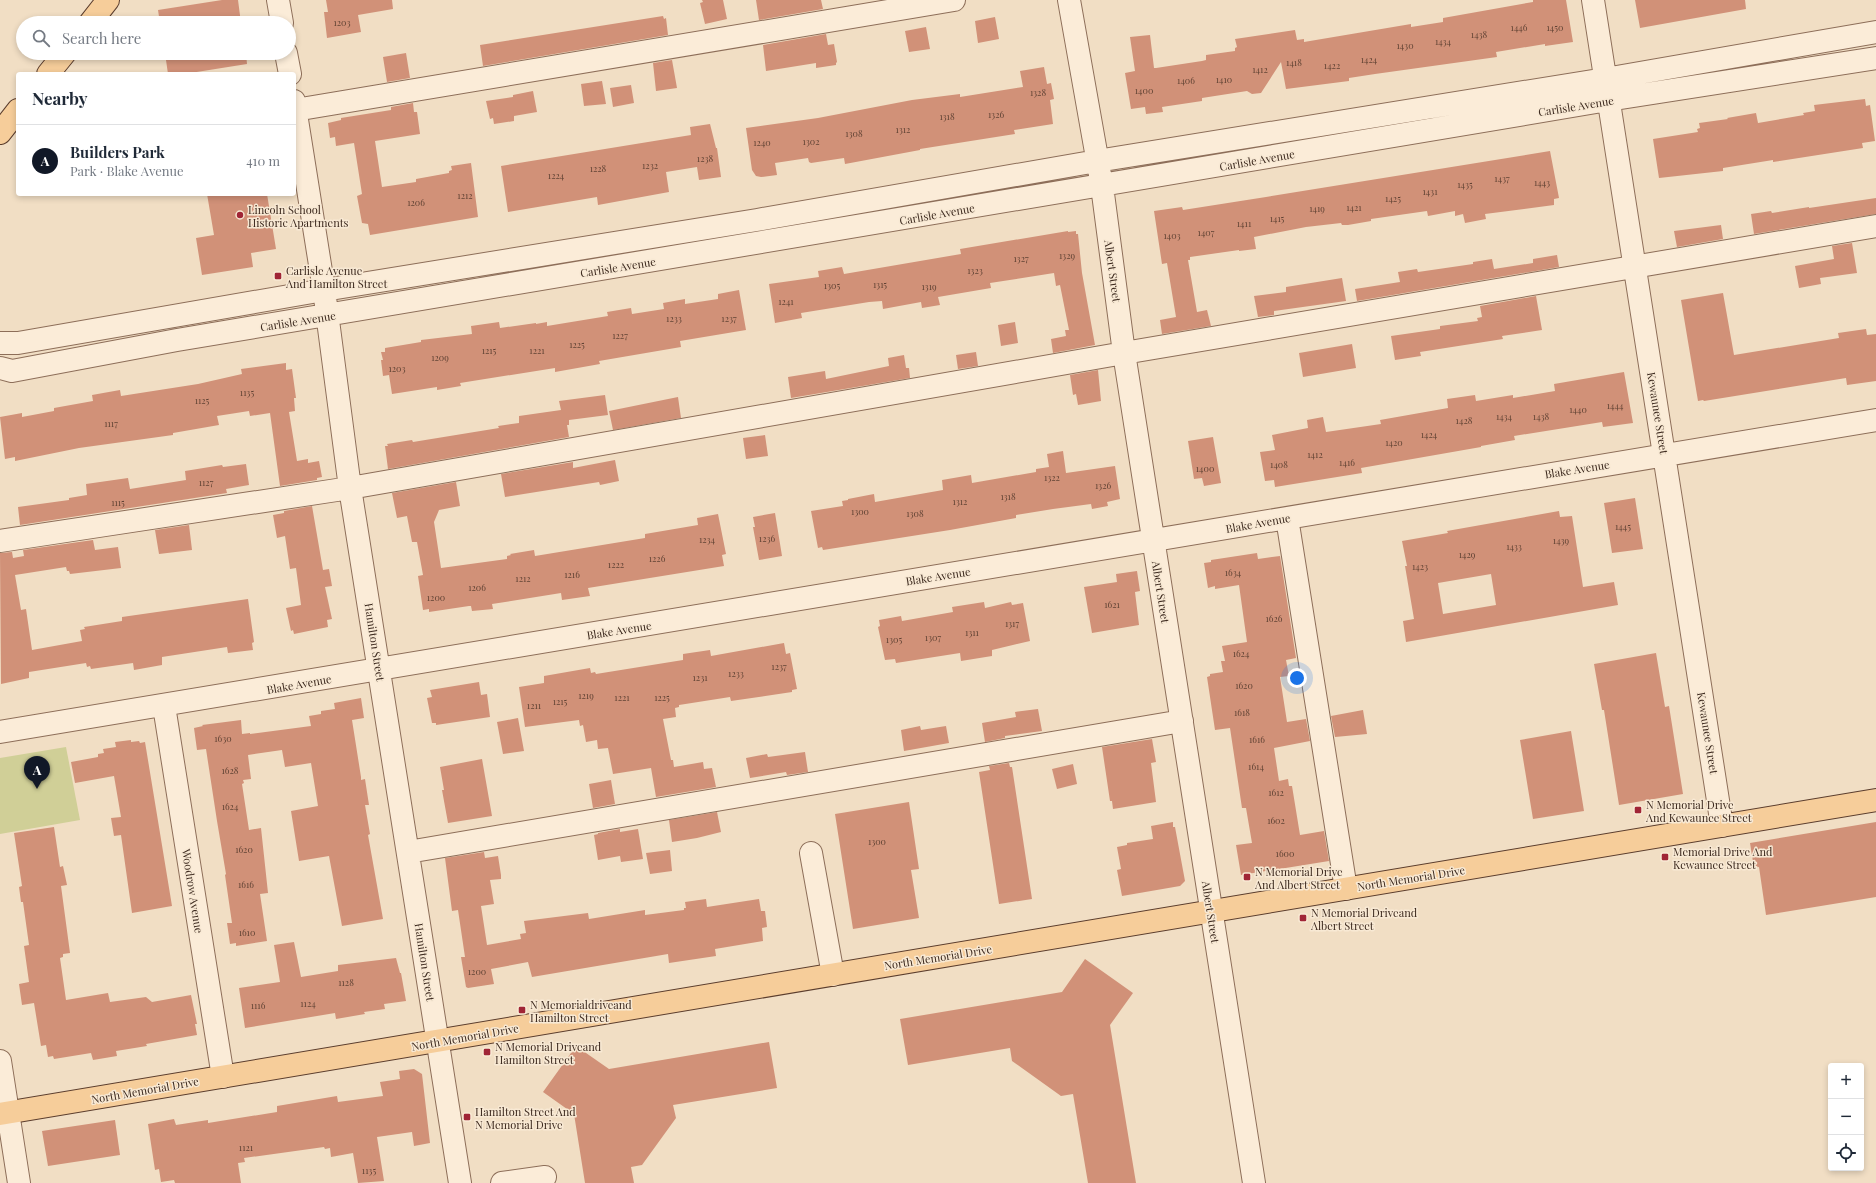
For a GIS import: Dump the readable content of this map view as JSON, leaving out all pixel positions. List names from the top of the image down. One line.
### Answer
{"streets":{"main road":["North Memorial Drive"],"street":["Carlisle Avenue","Albert Street","Kewaunee Street","Blake Avenue","Hamilton Street","Woodrow Avenue"]},"crossings":[["Carlisle Avenue","Albert Street"],["Carlisle Avenue","Kewaunee Street"],["Carlisle Avenue","Hamilton Street"],["Albert Street","Blake Avenue"],["Albert Street","North Memorial Drive"],["Kewaunee Street","Blake Avenue"],["Kewaunee Street","North Memorial Drive"],["Blake Avenue","Hamilton Street"],["Blake Avenue","Woodrow Avenue"],["Hamilton Street","North Memorial Drive"],["North Memorial Drive","Woodrow Avenue"]],"places":{"other":["Lincoln School Historic Apartments"],"transit":["Carlisle Avenue And Hamilton Street","N Memorial Drive And Kewaunee Street","Memorial Drive And Kewaunee Street","N Memorial Drive And Albert Street","N Memorial Driveand Albert Street","N Memorialdriveand Hamilton Street","N Memorial Driveand Hamilton Street","Hamilton Street And N Memorial Drive"]},"house_numbers":["1203","1446","1450","1438","1434","1430","1424","1418","1422","1412","1410","1406","1400","1328","1326","1318","1312","1308","1302","1240","1238","1232","1228","1224","1437","1443","1435","1431","1212","1425","1206","1421","1419","1415","1411","1407","1403","1329","1327","1323","1315","1305","1319","1241","1233","1237","1227","1225","1215","1221","1209","1203","1135","1125","1444","1440","1434","1438","1428","1117","1424","1420","1412","1416","1408","1400","1322","1127","1326","1318","1312","1115","1300","1308","1445","1236","1234","1439","1433","1429","1226","1222","1423","1634","1216","1212","1206","1200","1621","1626","1317","1311","1307","1305","1624","1237","1233","1231","1620","1219","1221","1225","1215","1211","1618","1630","1616","1614","1628","1612","1624","1602","1300","1620","1600","1616","1610","1200","1128","1124","1116","1121","1135"],"page":{"search":"Search here","heading":"Nearby","list":[{"mark":"A","name":"Builders Park","note":"Park · Blake Avenue","value":"410 m"}],"pins":"A","map_buttons":["+","−"]}}
